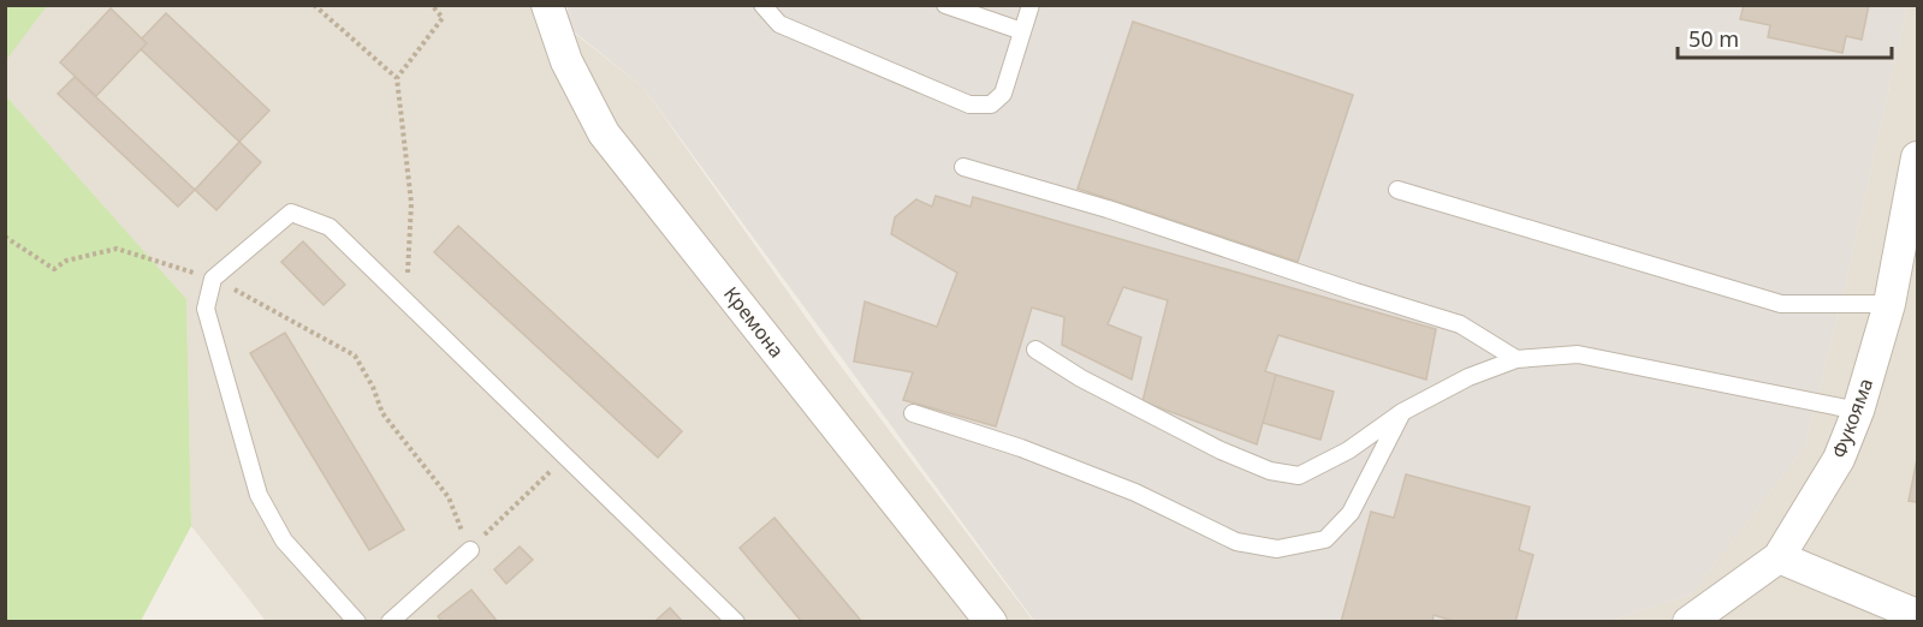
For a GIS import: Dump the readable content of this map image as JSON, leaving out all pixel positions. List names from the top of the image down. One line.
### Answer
{"streets":{"street":["Кремона","Фукояма"]},"scale_bar":"50 m"}
